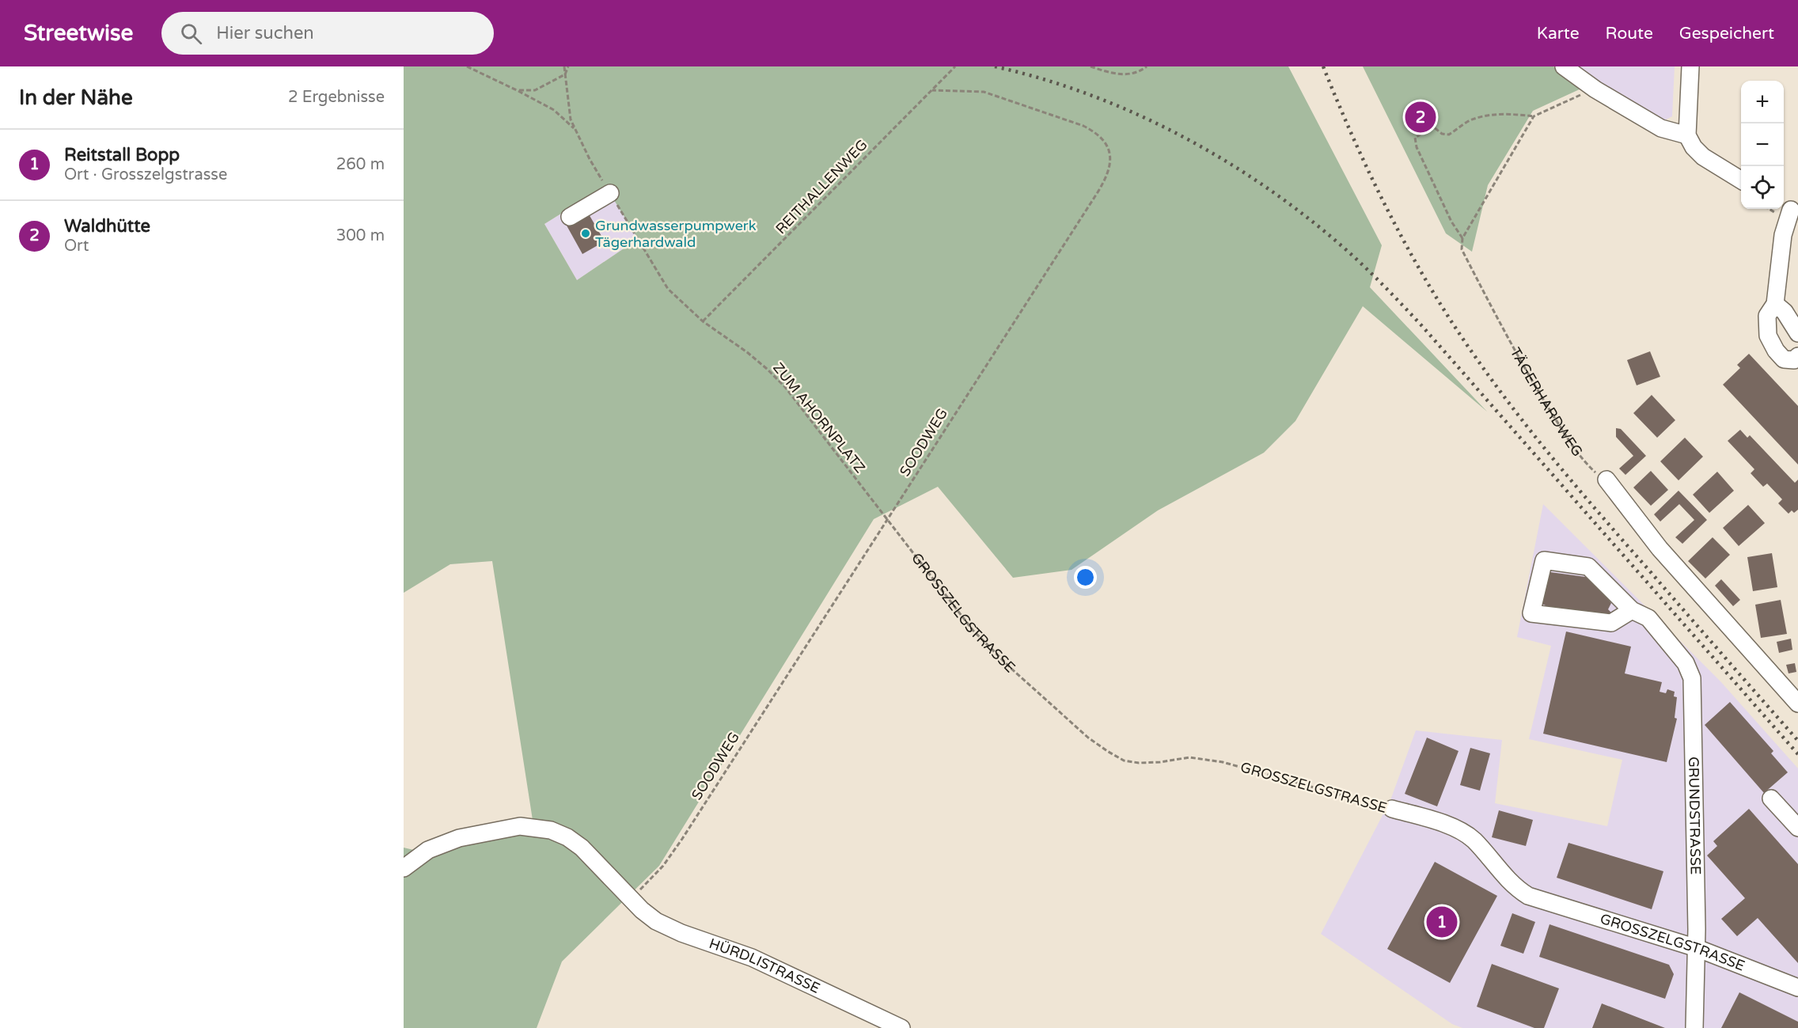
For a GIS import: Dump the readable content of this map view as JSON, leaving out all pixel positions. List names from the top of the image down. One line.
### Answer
{"streets":{"street":["GROSSZELGSTRASSE","GRUNDSTRASSE","HÜRDLISTRASSE"],"path":["REITHALLENWEG","TÄGERHARDWEG","ZUM AHORNPLATZ","SOODWEG"]},"crossings":[["REITHALLENWEG","ZUM AHORNPLATZ"],["REITHALLENWEG","SOODWEG"],["ZUM AHORNPLATZ","SOODWEG"],["ZUM AHORNPLATZ","GROSSZELGSTRASSE"],["SOODWEG","GROSSZELGSTRASSE"],["SOODWEG","HÜRDLISTRASSE"],["GROSSZELGSTRASSE","GRUNDSTRASSE"]],"places":["Grundwasserpumpwerk Tägerhardwald"],"page":{"header":"Streetwise","search":"Hier suchen","nav":["Karte","Route","Gespeichert"],"heading":["In der Nähe","2 Ergebnisse"],"map_buttons":["+","−"],"pins":["2","1"],"list":[{"mark":"1","name":"Reitstall Bopp","note":"Ort · Grosszelgstrasse","value":"260 m"},{"mark":"2","name":"Waldhütte","note":"Ort","value":"300 m"}]}}
